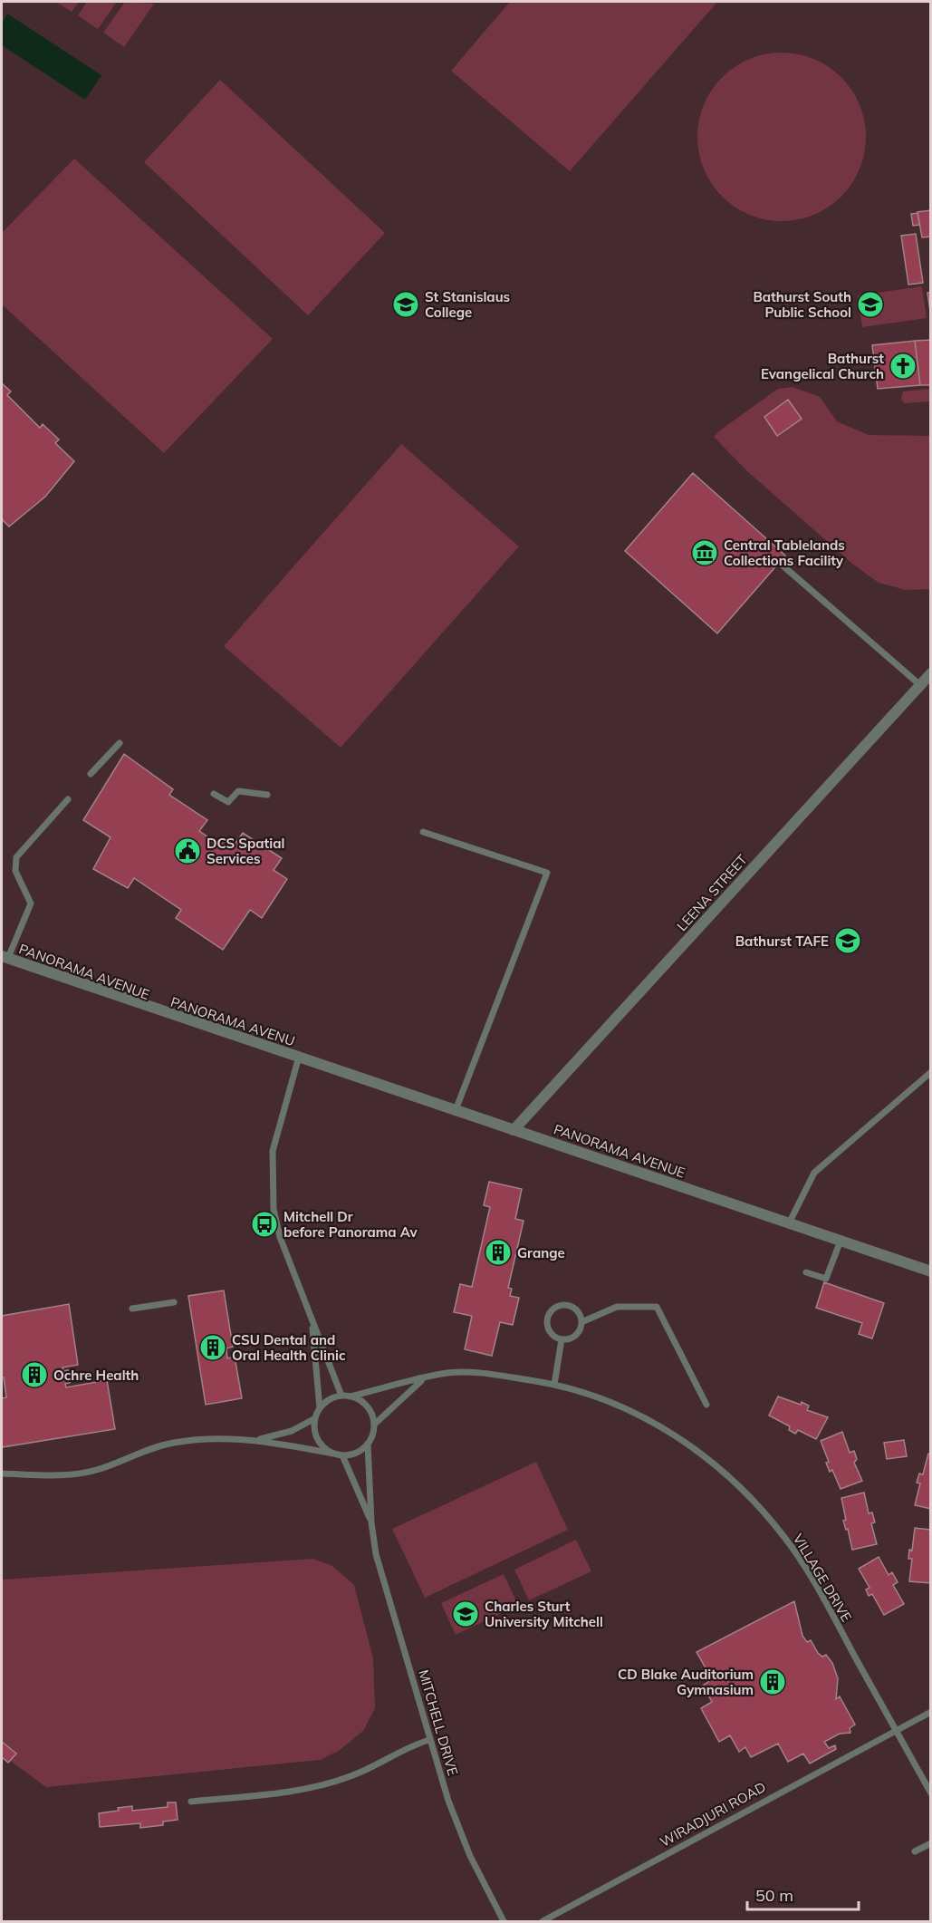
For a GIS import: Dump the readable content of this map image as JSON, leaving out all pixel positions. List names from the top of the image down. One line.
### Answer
{"streets":{"street":["LEENA STREET","PANORAMA AVENUE","PANORAMA AVENU"],"lane":["VILLAGE DRIVE","MITCHELL DRIVE","WIRADJURI ROAD"]},"crossings":[["LEENA STREET","PANORAMA AVENUE"],["PANORAMA AVENUE","PANORAMA AVENU"],["VILLAGE DRIVE","MITCHELL DRIVE"],["VILLAGE DRIVE","WIRADJURI ROAD"]],"places":{"school or university":["St Stanislaus College","Bathurst South Public School","Bathurst TAFE","Charles Sturt University Mitchell"],"church":["Bathurst Evangelical Church"],"museum":["Central Tablelands Collections Facility"],"public building":["DCS Spatial Services"],"bus stop":["Mitchell Dr before Panorama Av"],"building":["Grange","CSU Dental and Oral Health Clinic","Ochre Health","CD Blake Auditorium Gymnasium"]},"scale_bar":"50 m"}
